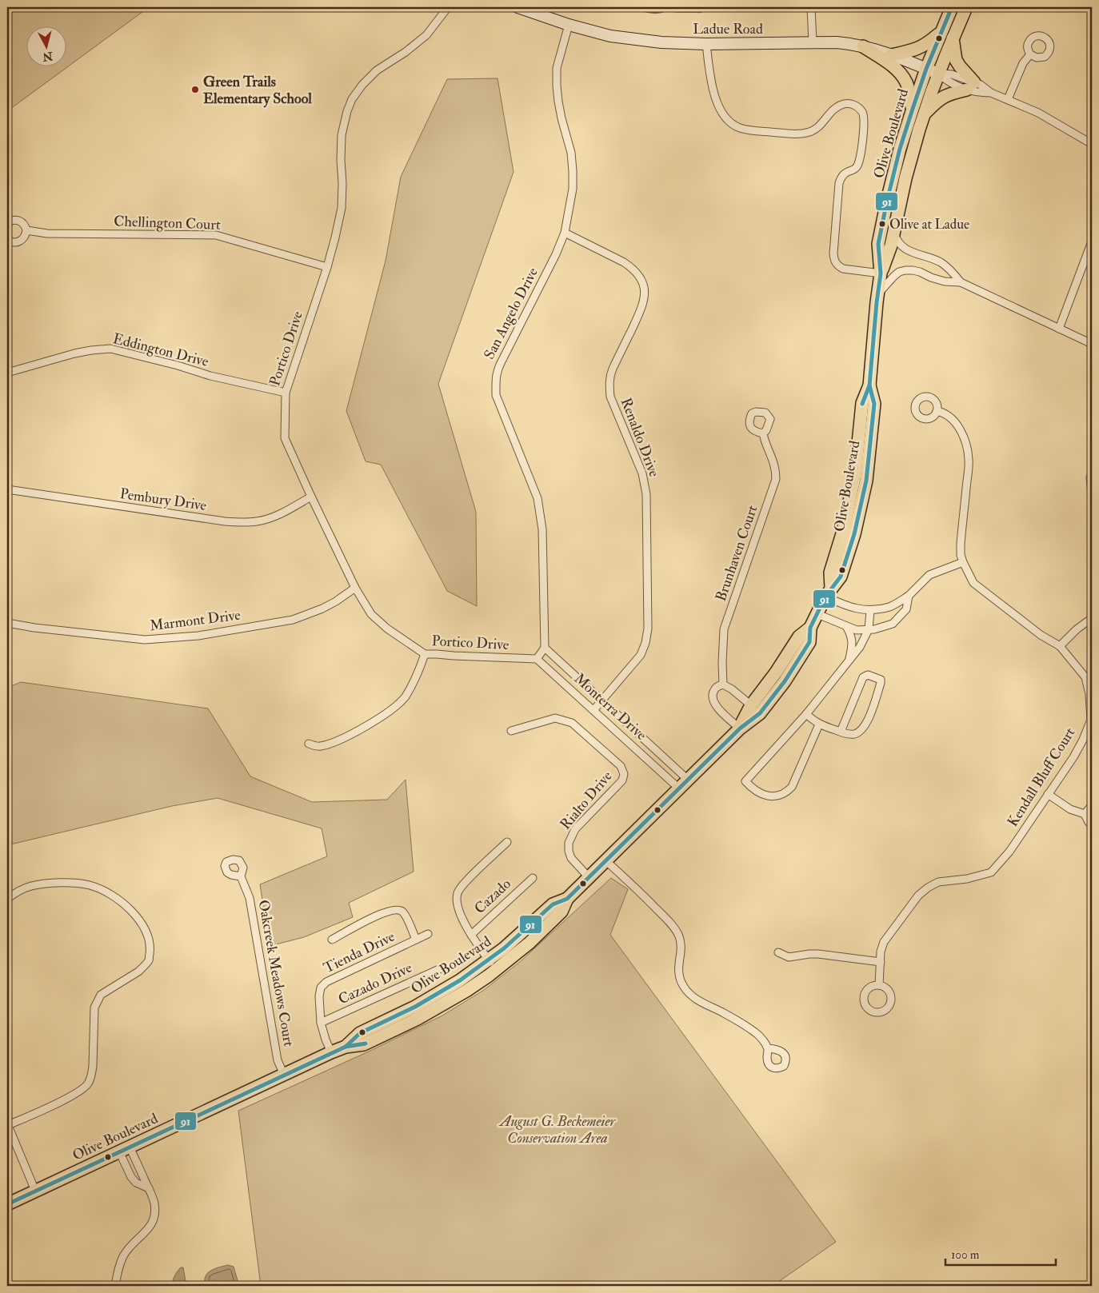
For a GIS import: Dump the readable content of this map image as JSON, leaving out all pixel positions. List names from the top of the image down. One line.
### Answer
{"streets":{"main road":["Ladue Road","Olive Boulevard"],"street":["Chellington Court","San Angelo Drive","Portico Drive","Eddington Drive","Renaldo Drive","Pembury Drive","Brunhaven Court","Marmont Drive","Monterra Drive","Kendall Bluff Court","Rialto Drive","Cazado","Tienda Drive","Oakcreek Meadows Court","Cazado Drive"]},"crossings":[["Ladue Road","Olive Boulevard"],["Ladue Road","San Angelo Drive"],["Olive Boulevard","Monterra Drive"],["Olive Boulevard","Rialto Drive"],["Olive Boulevard","Tienda Drive"],["Olive Boulevard","Oakcreek Meadows Court"],["Chellington Court","Portico Drive"],["San Angelo Drive","Renaldo Drive"],["San Angelo Drive","Monterra Drive"],["Portico Drive","Eddington Drive"],["Portico Drive","Pembury Drive"],["Portico Drive","Marmont Drive"],["Portico Drive","Monterra Drive"],["Renaldo Drive","Monterra Drive"],["Tienda Drive","Cazado Drive"]],"parks":["August G. Beckemeier Conservation Area"],"places":["Green Trails Elementary School","Olive at Ladue"],"lines":["transit line 91"],"scale_bar":"100 m","north":"bottom"}
